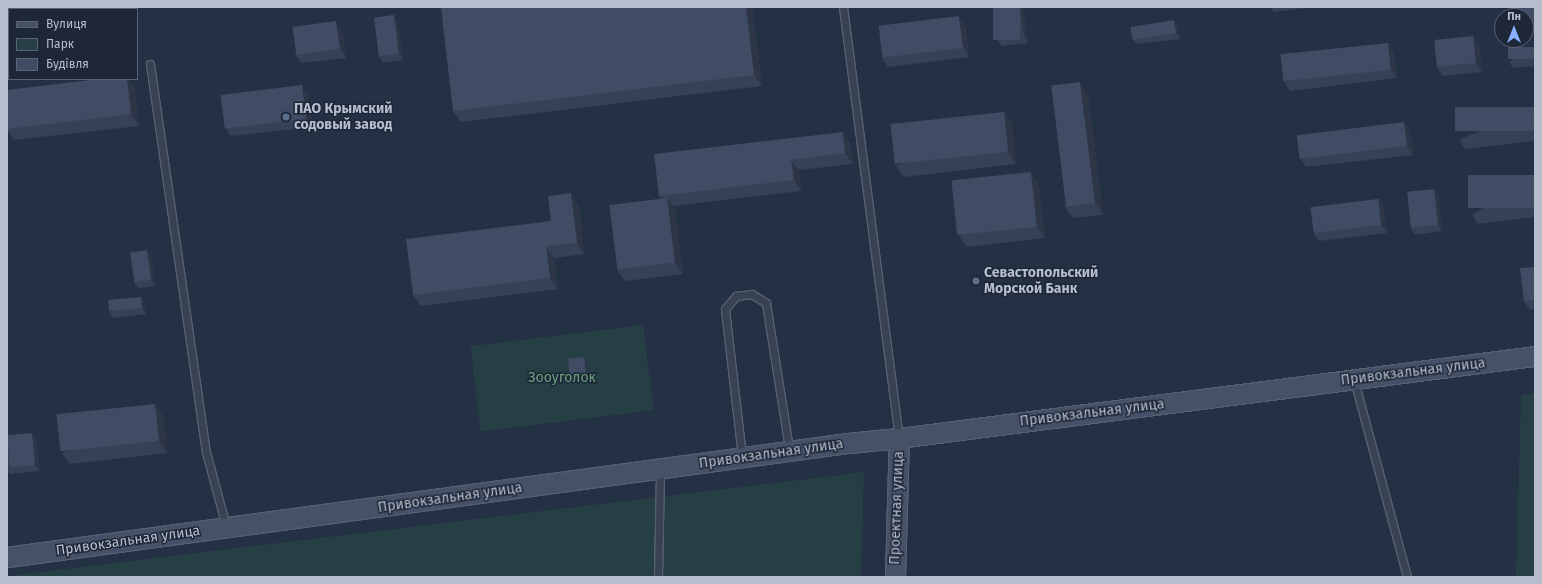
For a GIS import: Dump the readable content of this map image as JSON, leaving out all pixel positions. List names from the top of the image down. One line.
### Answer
{"streets":{"main road":["Привокзальная улица","Проектная улица"]},"crossings":[["Привокзальная улица","Проектная улица"]],"parks":["Зооуголок"],"places":["ПАО Крымский содовый завод","Севастопольский Морской Банк"],"legend":["Вулиця","Парк","Будівля"],"north":"top"}
